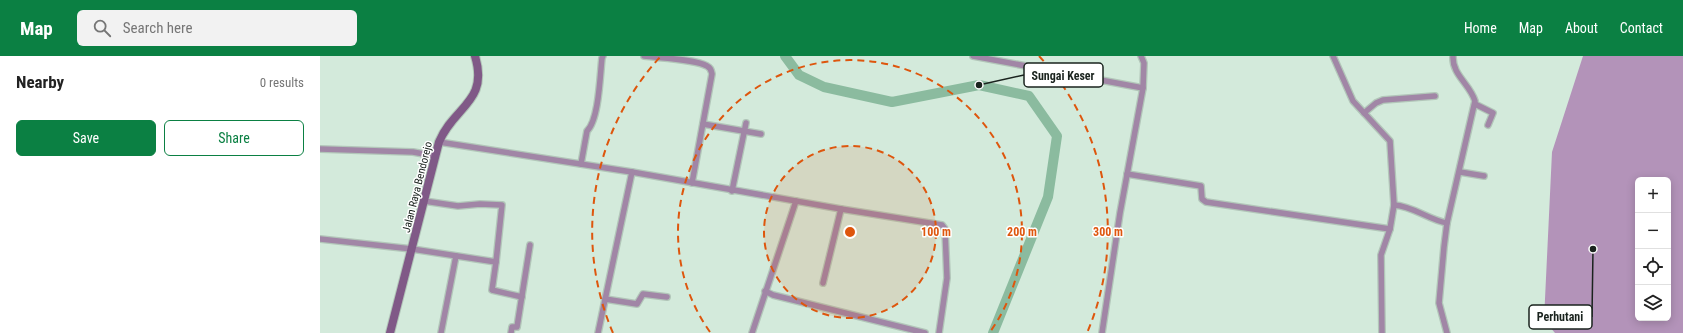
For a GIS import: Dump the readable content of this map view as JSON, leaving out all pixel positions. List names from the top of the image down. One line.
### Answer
{"streets":{"main road":["Jalan Raya Bendorejo"]},"places":["Sungai Keser","Perhutani"],"page":{"header":"Map","search":"Search here","nav":["Home","Map","About","Contact"],"heading":["Nearby","0 results"],"buttons":["Save","Share"],"map_buttons":["+","−"]},"rings":["100 m","200 m","300 m"]}
